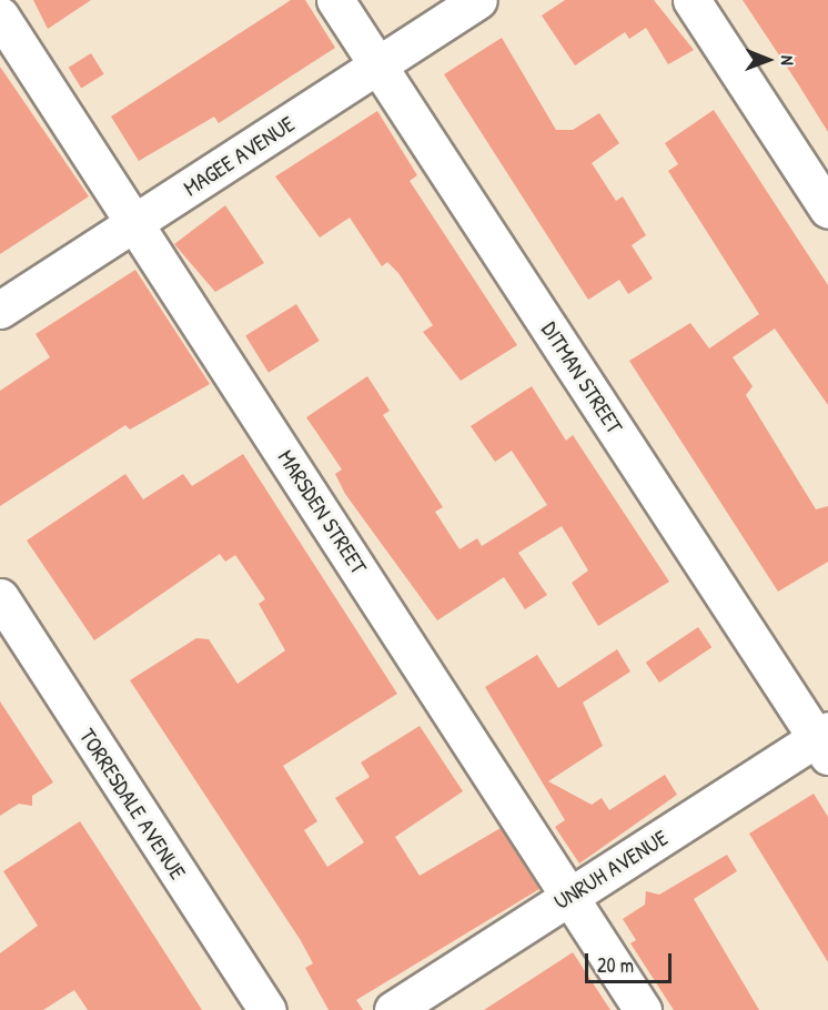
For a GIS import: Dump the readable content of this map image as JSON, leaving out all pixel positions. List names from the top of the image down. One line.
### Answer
{"streets":{"street":["MAGEE AVENUE","DITMAN STREET","MARSDEN STREET","TORRESDALE AVENUE","UNRUH AVENUE"]},"crossings":[["MAGEE AVENUE","DITMAN STREET"],["MAGEE AVENUE","MARSDEN STREET"],["DITMAN STREET","UNRUH AVENUE"],["MARSDEN STREET","UNRUH AVENUE"]],"scale_bar":"20 m","north":"right"}
